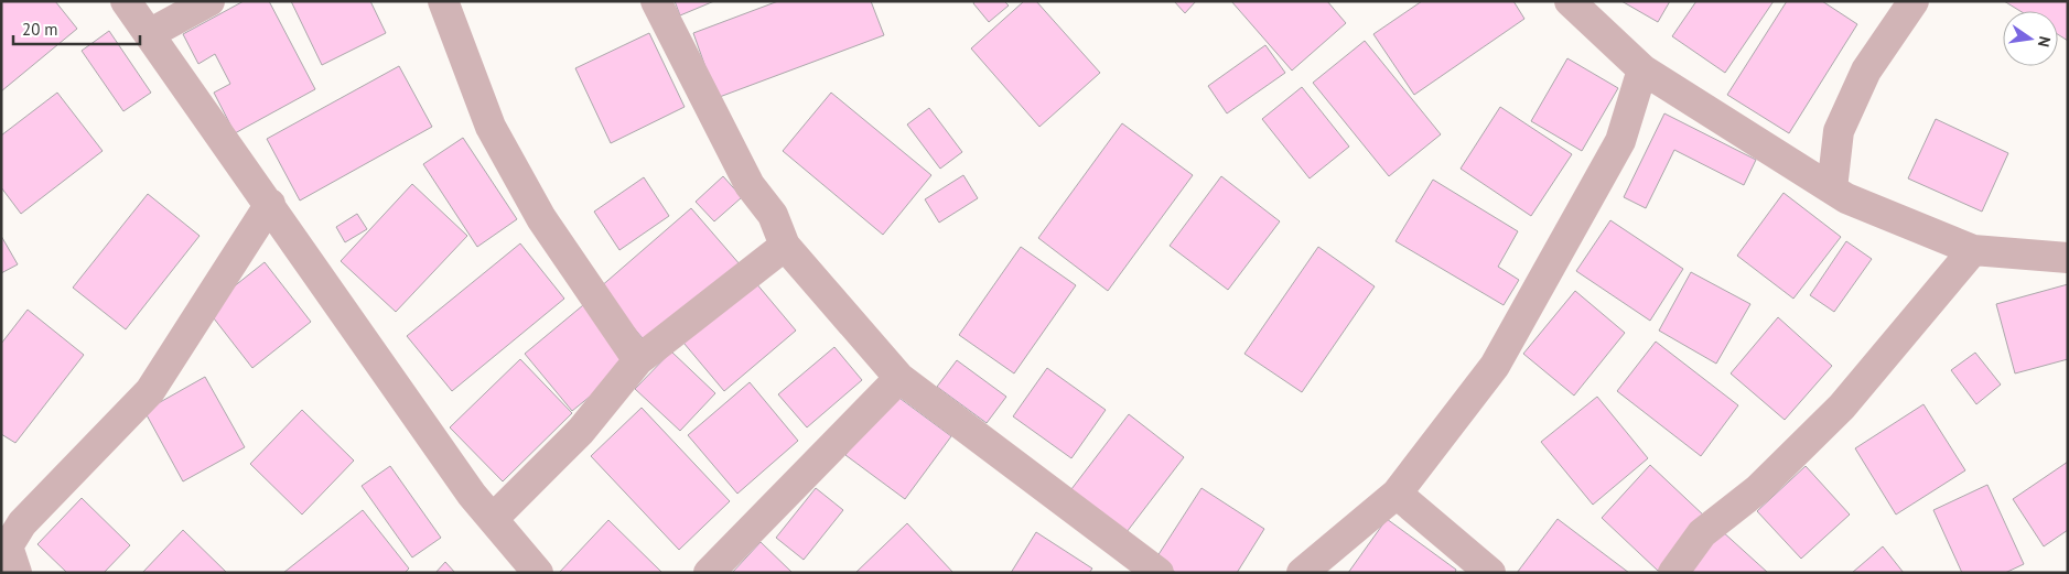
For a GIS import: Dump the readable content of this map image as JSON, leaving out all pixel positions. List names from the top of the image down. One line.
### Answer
{"scale_bar":"20 m","north":"right"}
